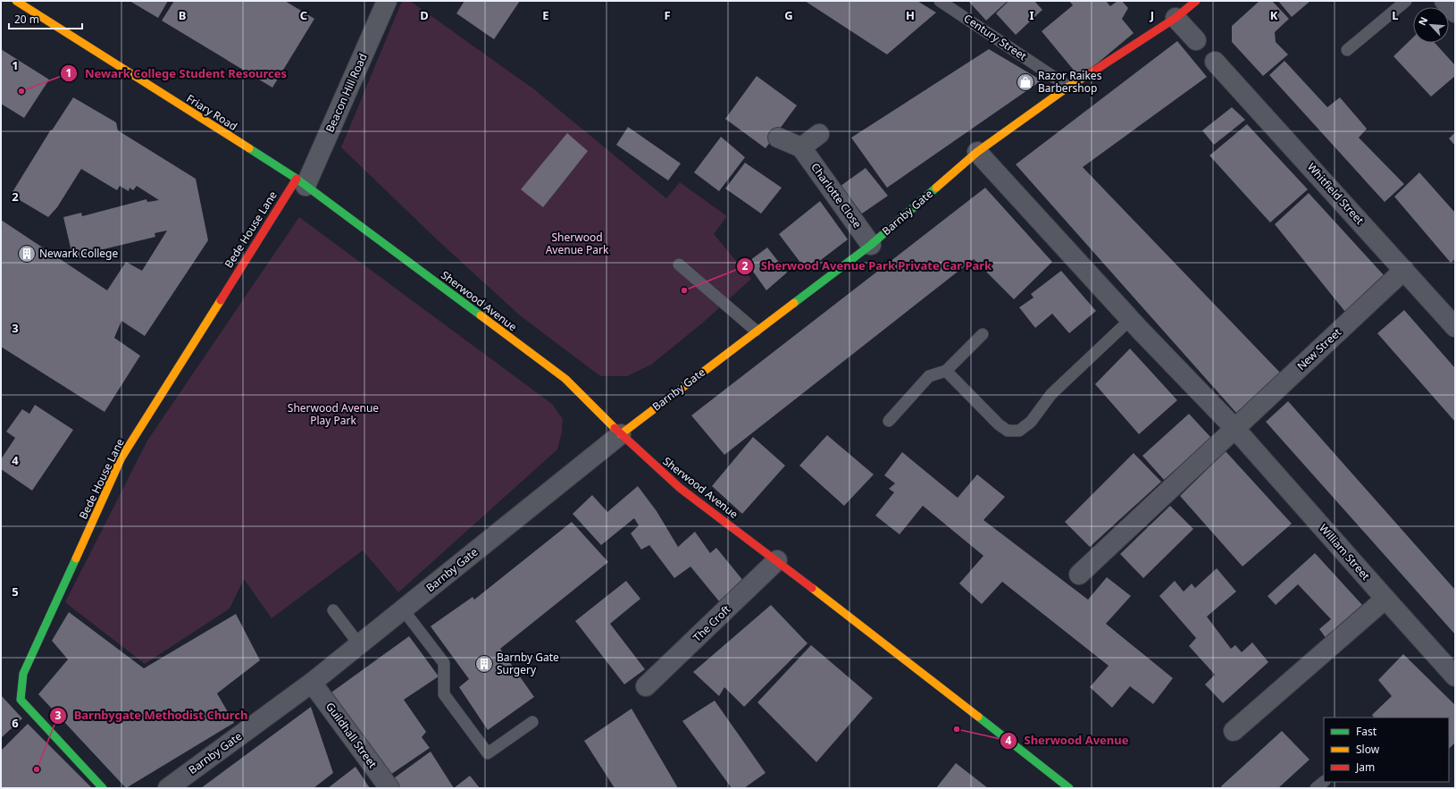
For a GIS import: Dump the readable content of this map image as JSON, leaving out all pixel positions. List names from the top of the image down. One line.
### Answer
{"streets":{"street":["Beacon Hill Road","Friary Road","Whitfield Street","Charlotte Close","Barnby Gate","Bede House Lane","Sherwood Avenue","New Street","William Street","The Croft","Guildhall Street"],"lane":["Century Street"]},"crossings":[["Century Street","Barnby Gate"],["Beacon Hill Road","Friary Road"],["Beacon Hill Road","Bede House Lane"],["Beacon Hill Road","Sherwood Avenue"],["Friary Road","Bede House Lane"],["Friary Road","Sherwood Avenue"],["Whitfield Street","New Street"],["Charlotte Close","Barnby Gate"],["Barnby Gate","Sherwood Avenue"],["Barnby Gate","William Street"],["Barnby Gate","Guildhall Street"],["Bede House Lane","Sherwood Avenue"],["Sherwood Avenue","The Croft"],["New Street","William Street"]],"parks":["Sherwood Avenue Park","Sherwood Avenue Play Park"],"places":{"shop":["Razor Raikes Barbershop"],"other":["Newark College Student Resources","Sherwood Avenue Park Private Car Park","Sherwood Avenue","Barnbygate Methodist Church"],"building":["Newark College","Barnby Gate Surgery"]},"legend":["Fast","Slow","Jam"],"scale_bar":"20 m","north":"top left","grid":{"columns":["B","C","D","E","F","G","H","I","J","K","L"],"rows":["1","2","3","4","5","6"]}}
